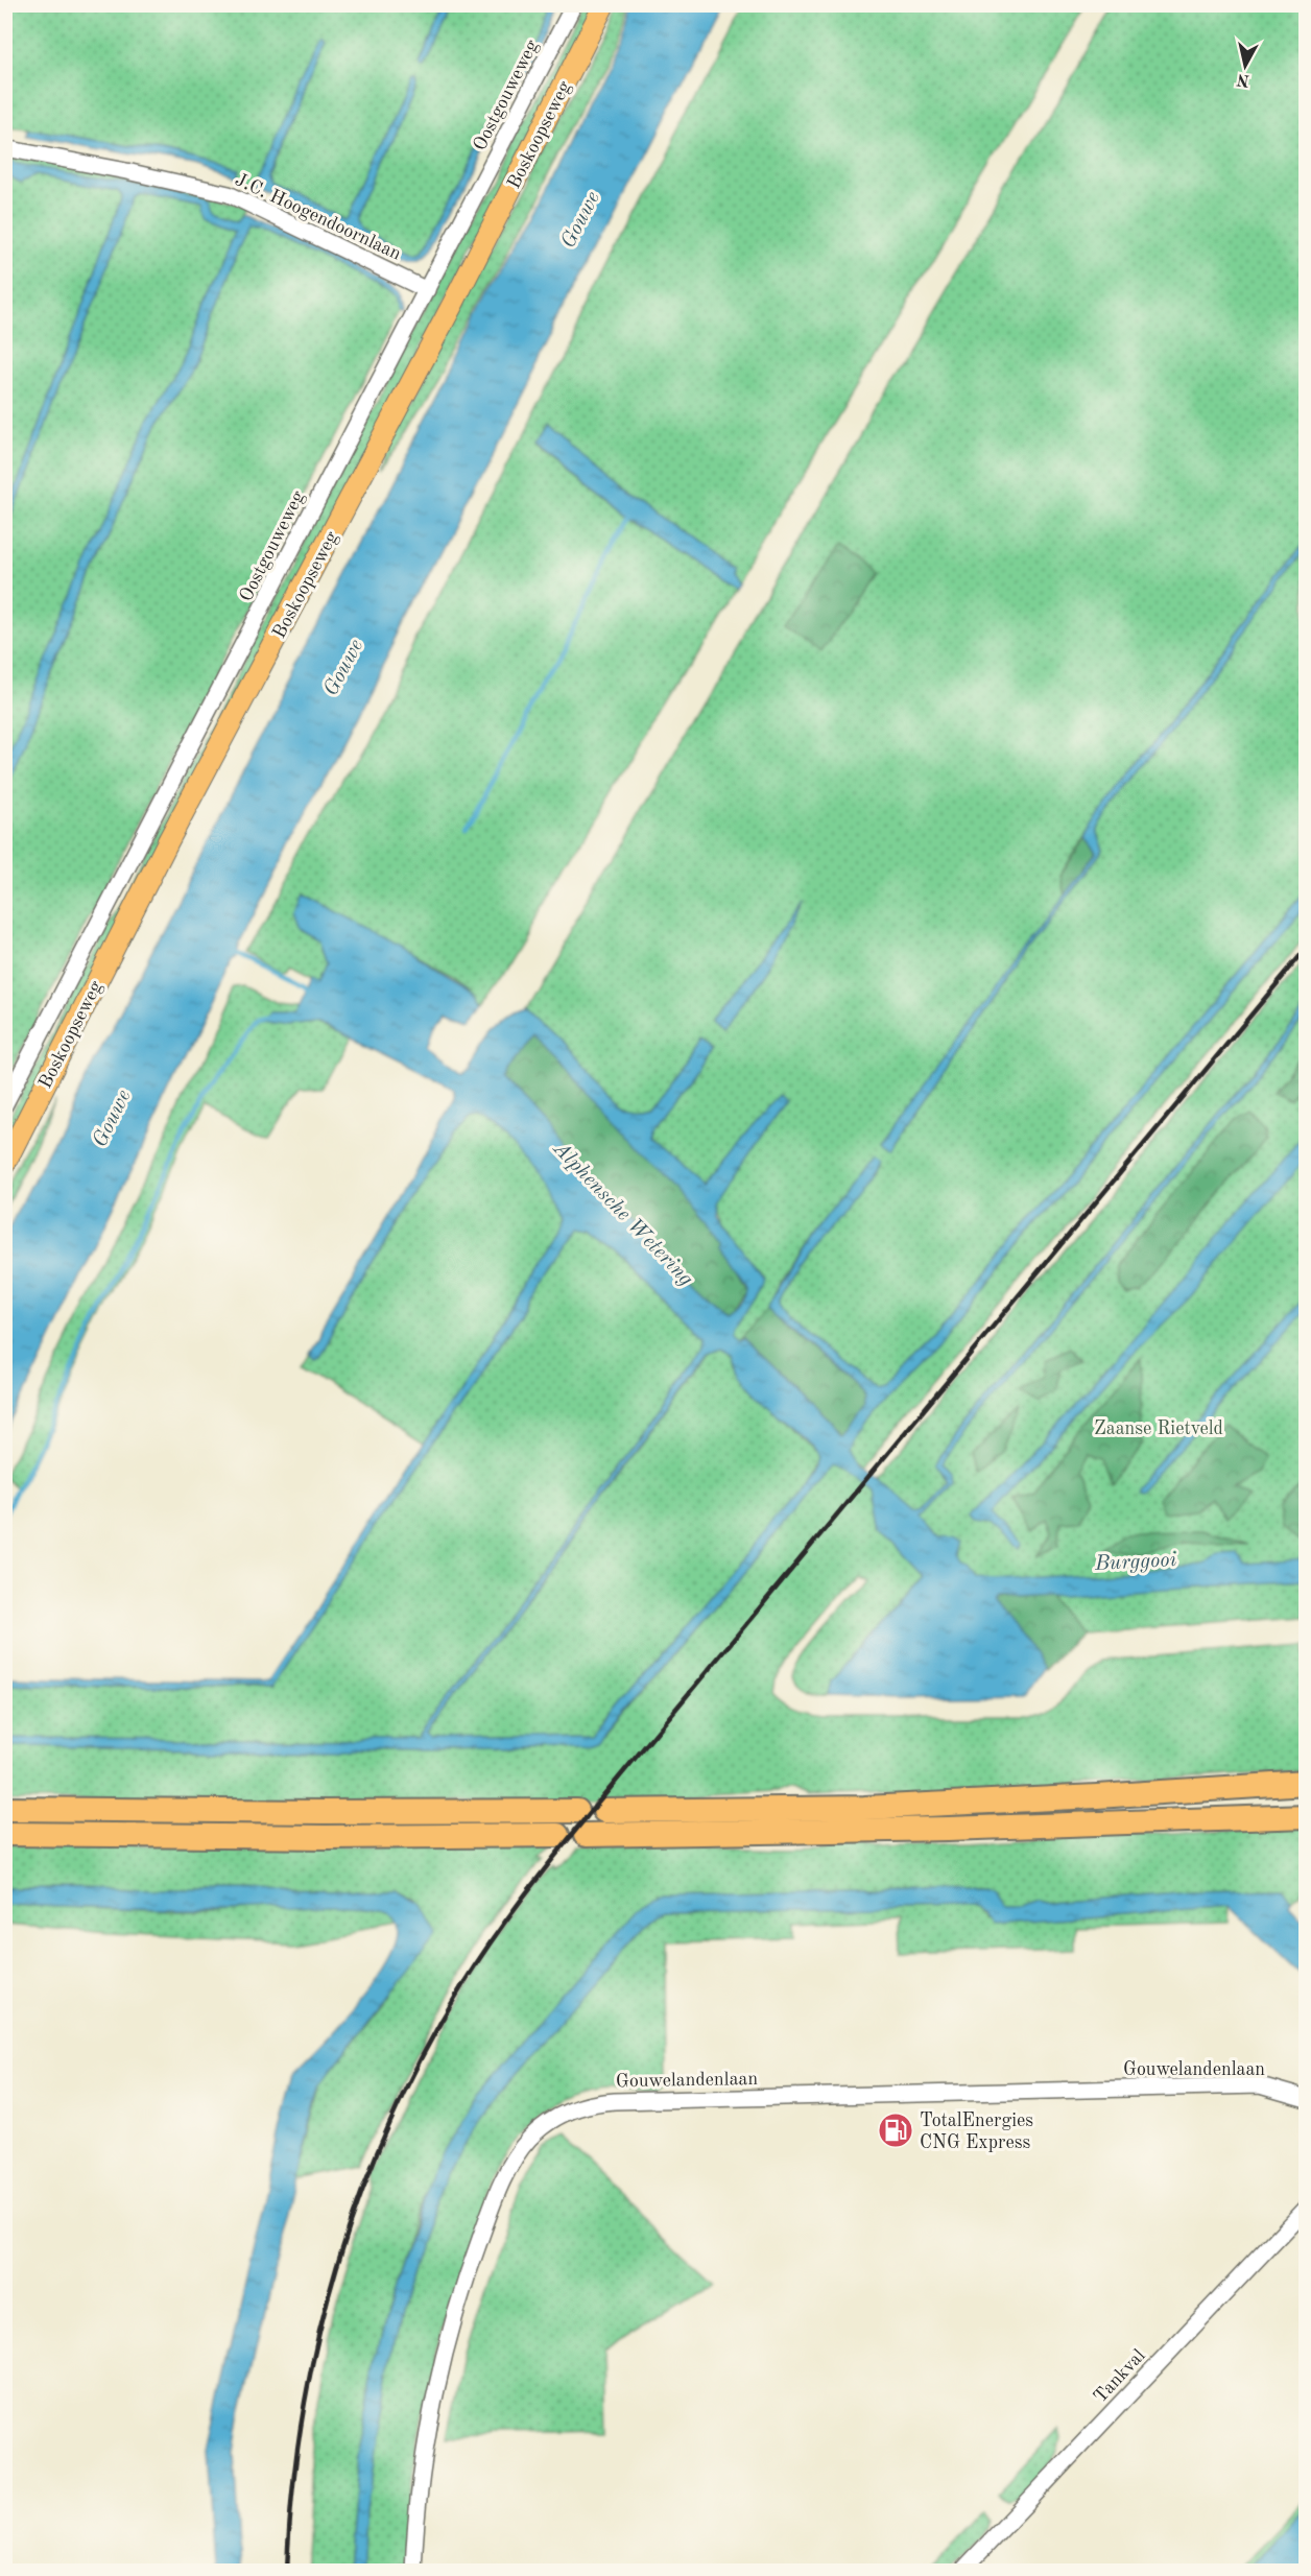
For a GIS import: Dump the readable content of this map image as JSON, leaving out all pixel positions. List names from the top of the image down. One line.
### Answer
{"streets":{"main road":["Boskoopseweg"],"street":["Oostgouweweg","J.C. Hoogendoornlaan","Gouwelandenlaan","Tankval"]},"crossings":[["Oostgouweweg","J.C. Hoogendoornlaan"]],"water":["Gouwe","Alphensche Wetering","Burggooi"],"parks":["Zaanse Rietveld"],"places":{"fuel station":["TotalEnergies CNG Express"]},"north":"bottom"}
